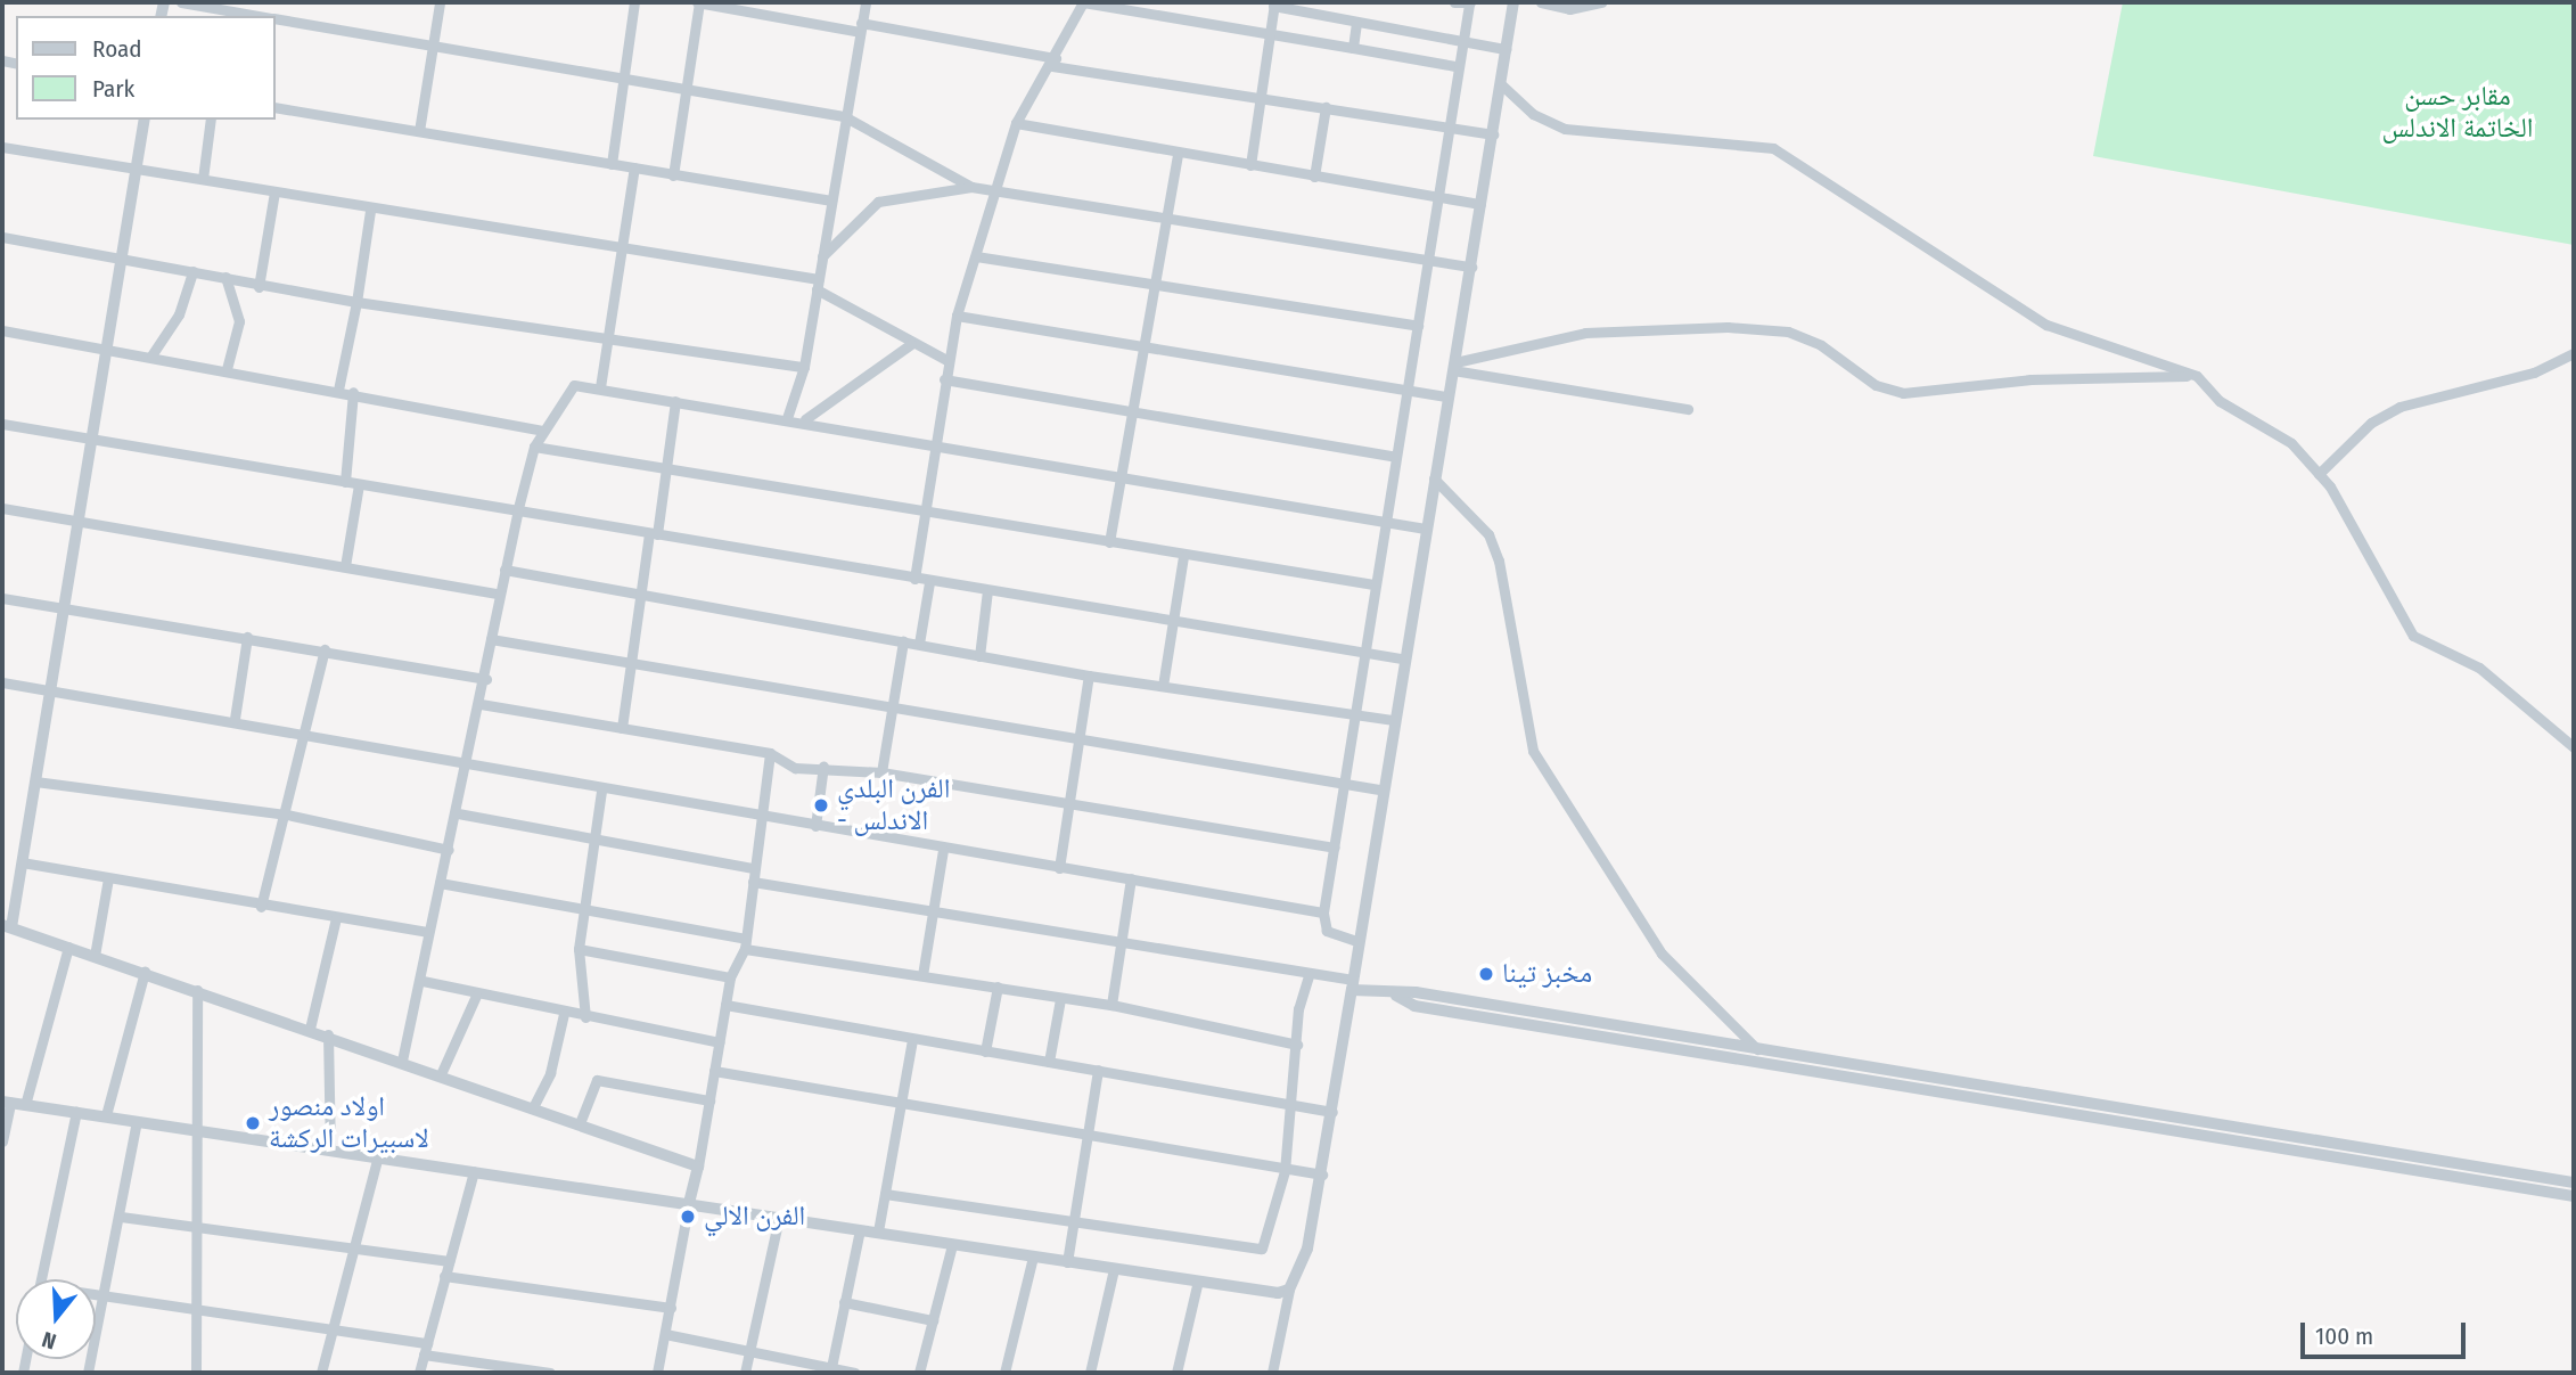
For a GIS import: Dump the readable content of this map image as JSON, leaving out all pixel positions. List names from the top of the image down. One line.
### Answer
{"parks":["مقابر حسن الخاتمة الاندلس"],"places":["الفرن البلدي - الاندلس","مخبز تينا","اولاد منصور لاسبيرات الركشة","الفرن الالي"],"legend":["Road","Park"],"scale_bar":"100 m","north":"bottom"}
